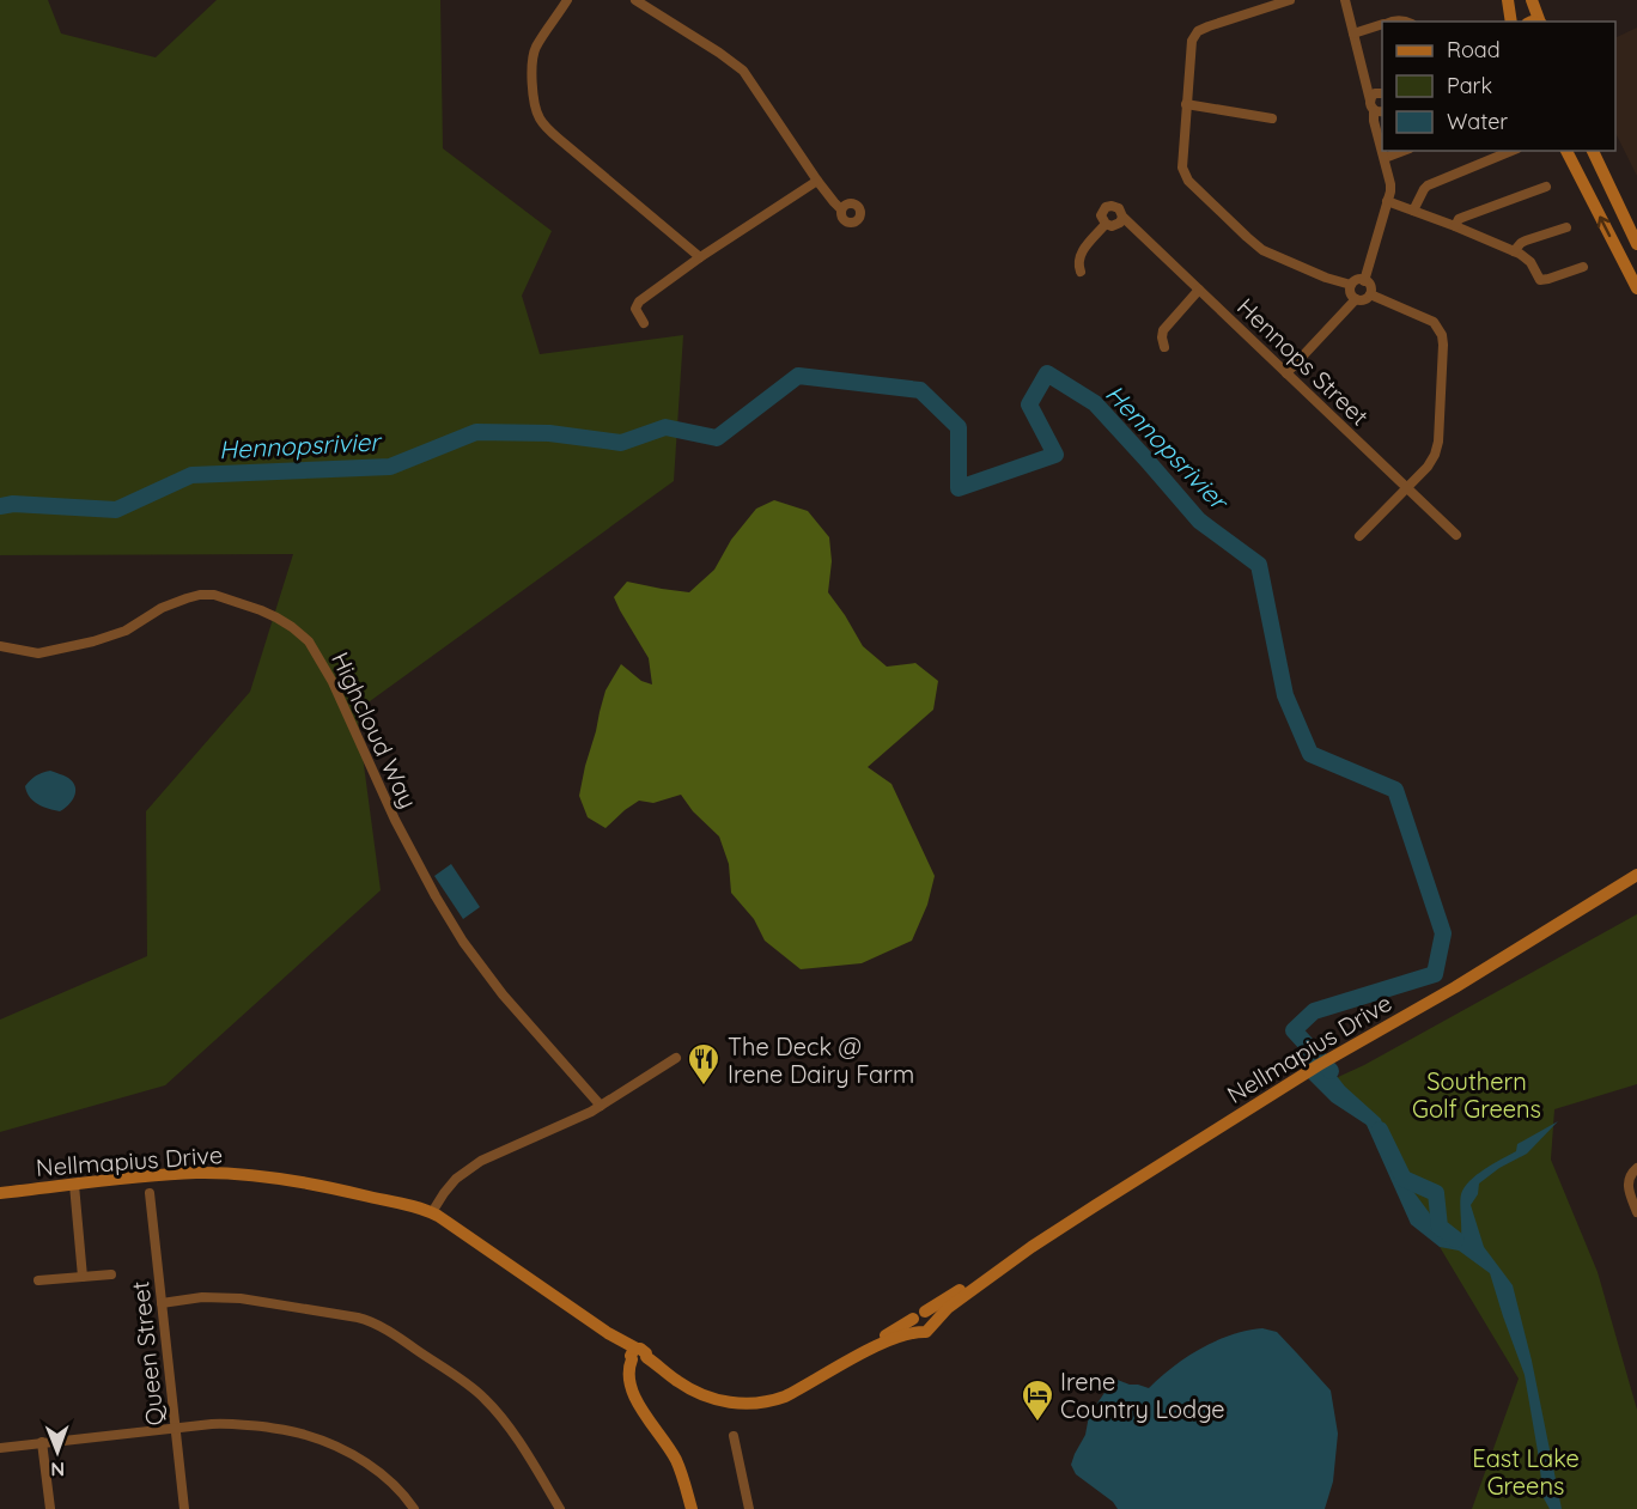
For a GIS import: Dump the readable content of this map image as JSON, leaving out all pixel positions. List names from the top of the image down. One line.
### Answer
{"streets":{"main road":["Nellmapius Drive"],"street":["Hennops Street","Highcloud Way","Queen Street"]},"water":["Hennopsrivier"],"parks":["Southern Golf Greens","East Lake Greens"],"places":{"restaurant":["The Deck @ Irene Dairy Farm"],"hotel":["Irene Country Lodge"]},"legend":["Road","Park","Water"],"north":"bottom"}
